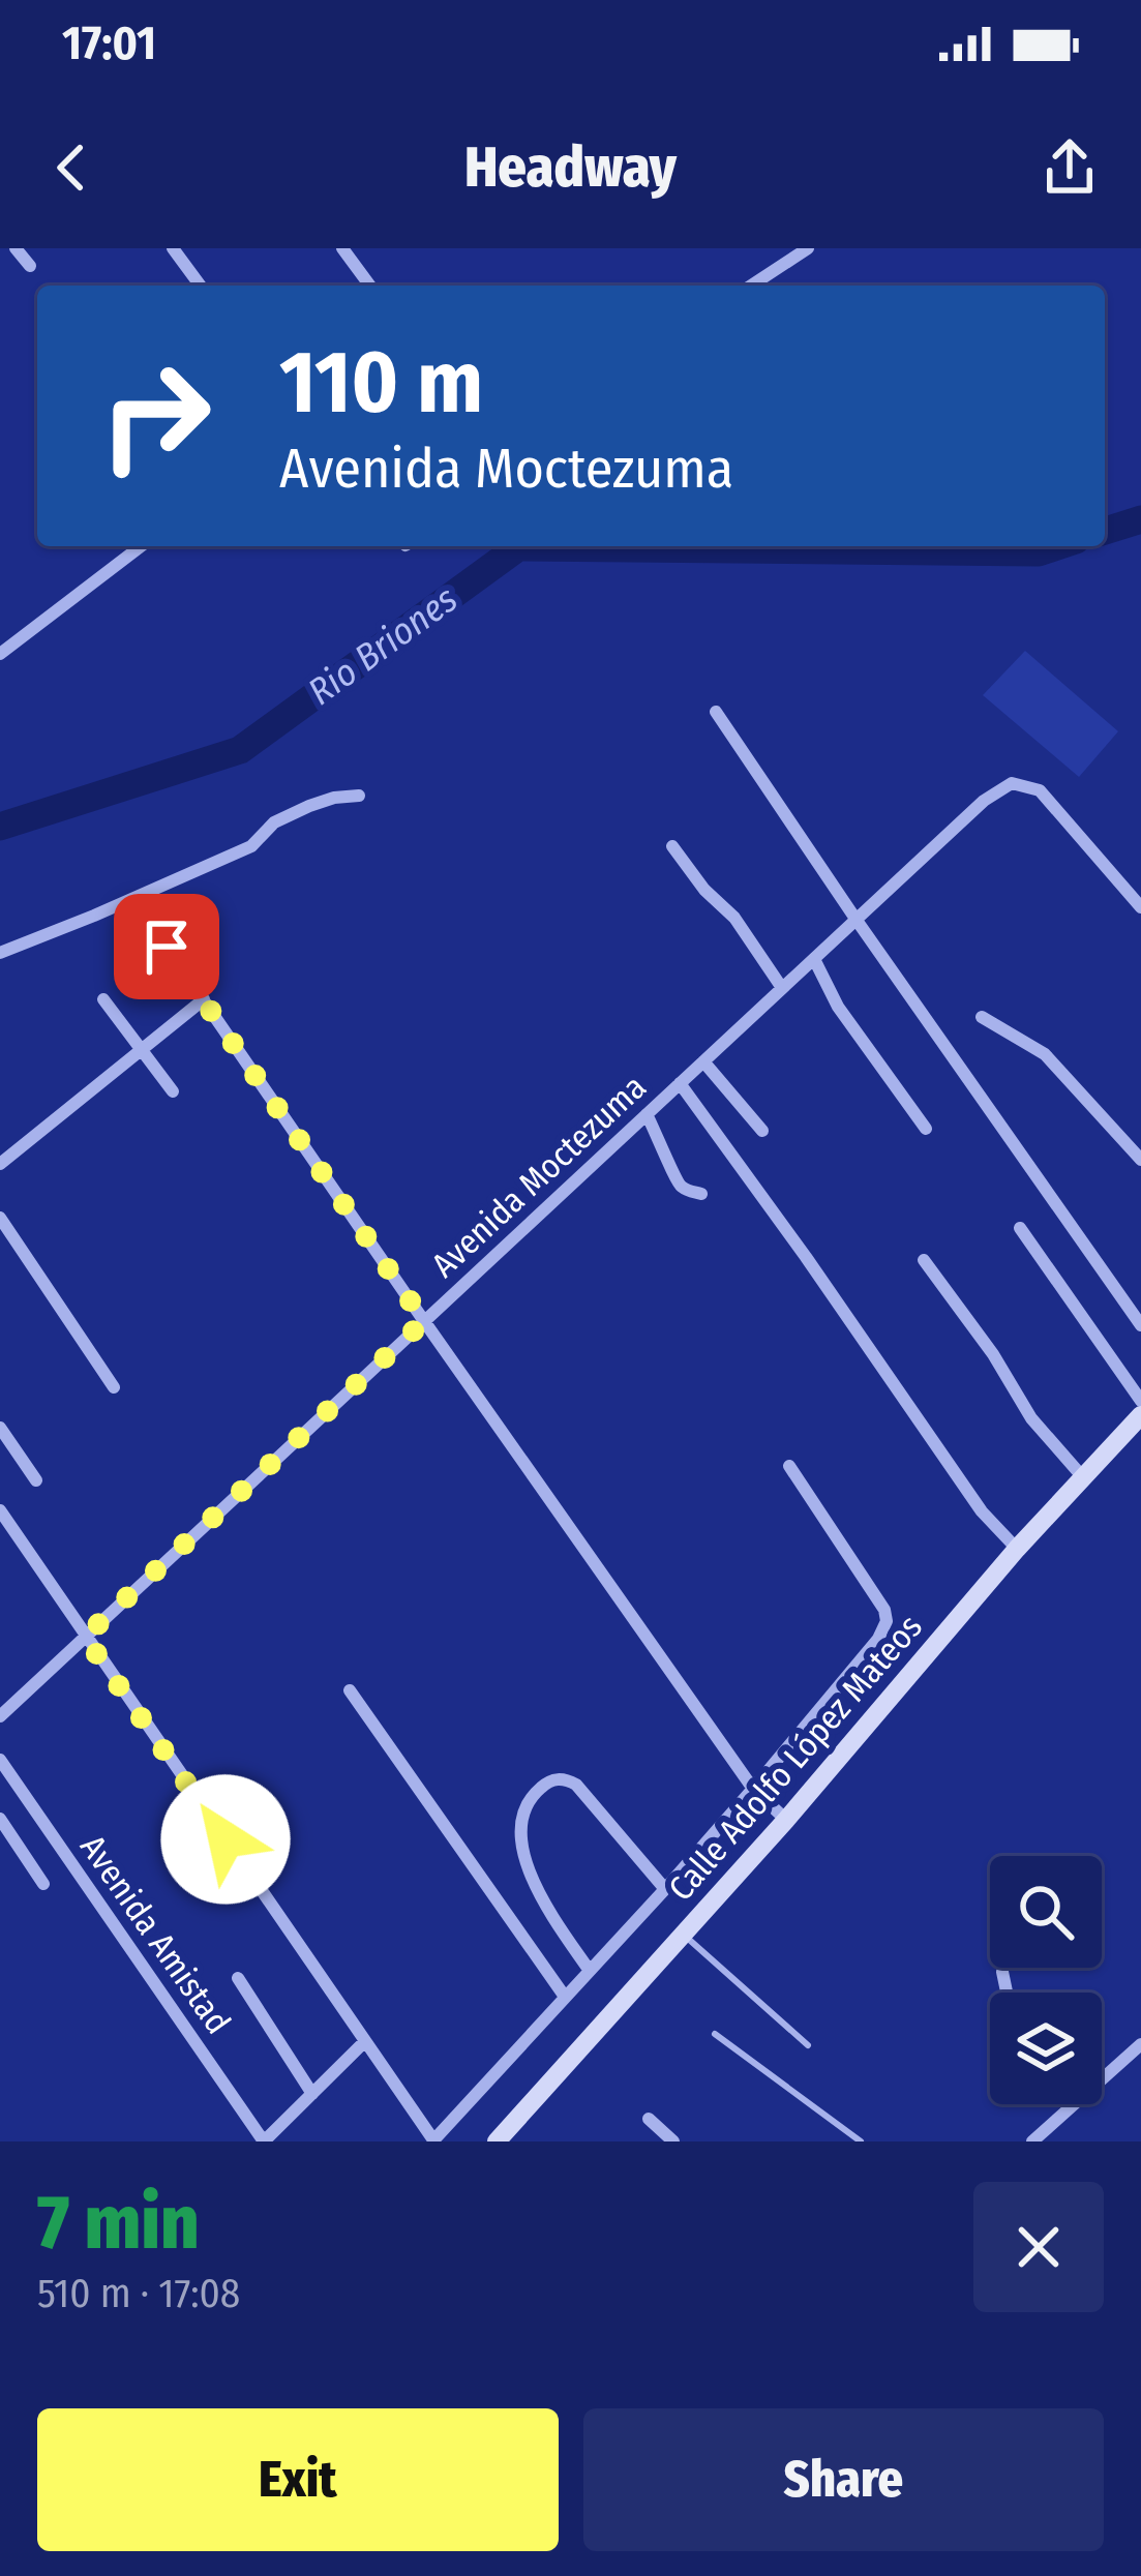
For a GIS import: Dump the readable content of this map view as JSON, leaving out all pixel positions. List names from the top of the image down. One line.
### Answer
{"streets":{"main road":["Calle Adolfo López Mateos"],"street":["Avenida Moctezuma","Avenida Amistad"]},"water":["Rio Briones"],"page":{"status":"17:01","header":"Headway","turn":["110 m","Avenida Moctezuma"],"heading":["7 min","510 m · 17:08"],"buttons":["Exit","Share"]}}
